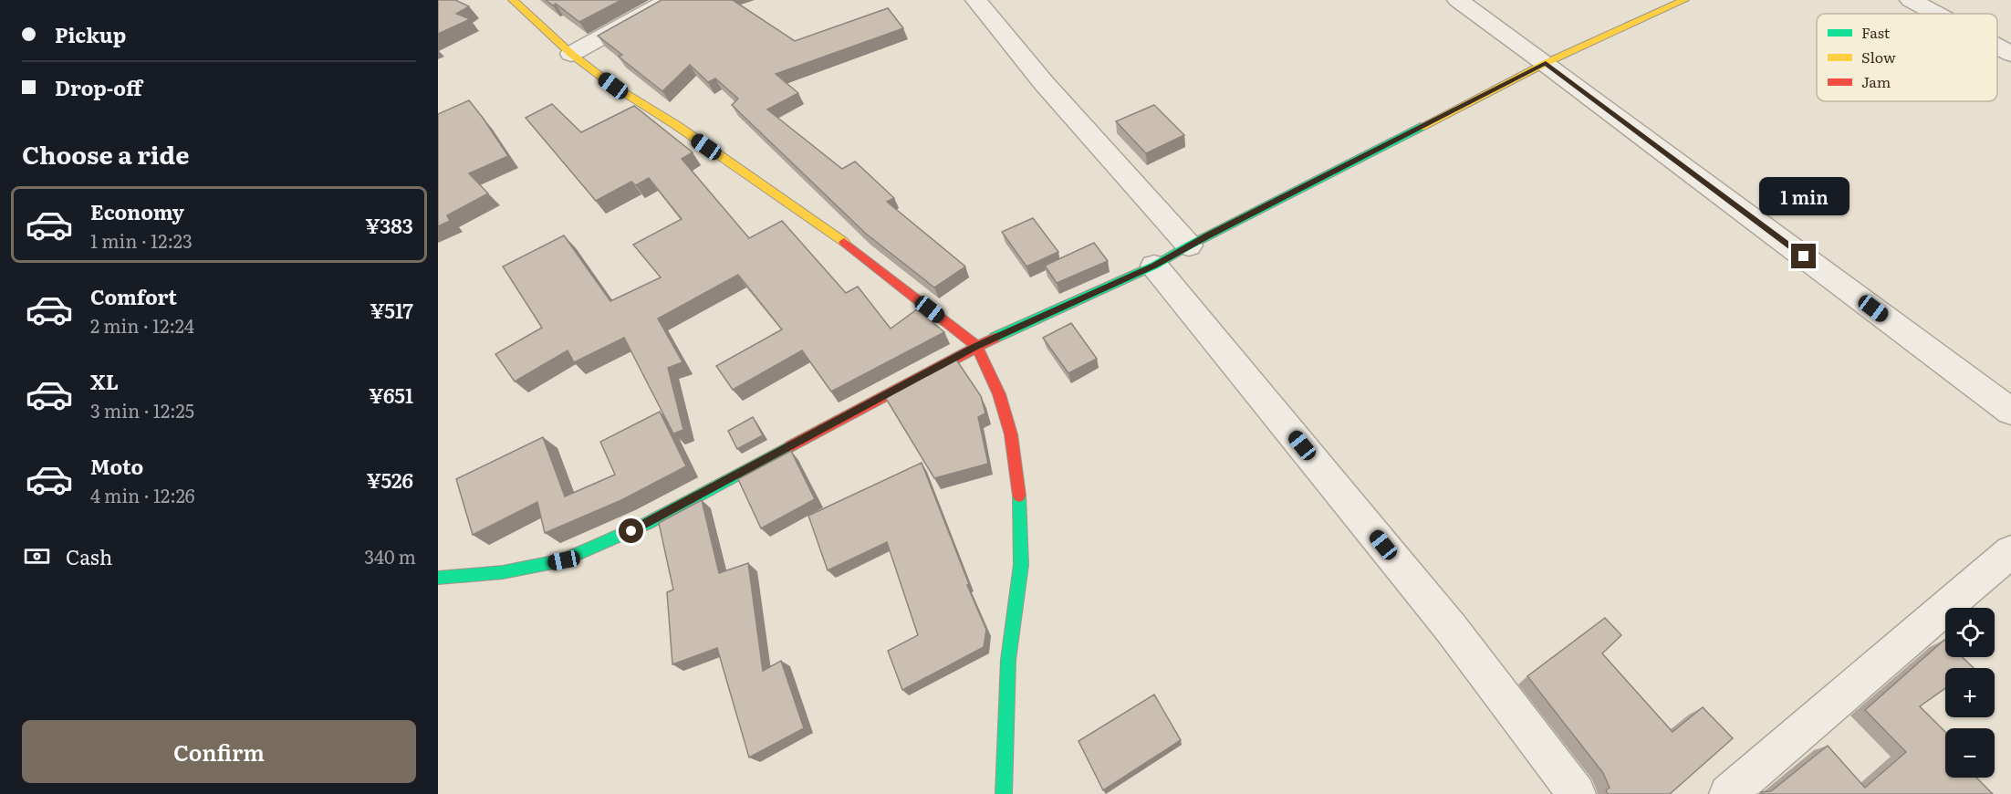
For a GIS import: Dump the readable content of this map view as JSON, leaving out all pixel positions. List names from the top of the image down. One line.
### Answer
{"legend":["Fast","Slow","Jam"],"page":{"banner":["Pickup","Drop-off"],"heading":"Choose a ride","bubble":"1 min","list":[{"name":"Economy","note":"1 min · 12:23","value":"¥383"},{"name":"Comfort","note":"2 min · 12:24","value":"¥517"},{"name":"XL","note":"3 min · 12:25","value":"¥651"},{"name":"Moto","note":"4 min · 12:26","value":"¥526"}],"pay":["Cash","340 m"],"map_buttons":["+","−"],"buttons":"Confirm"}}
